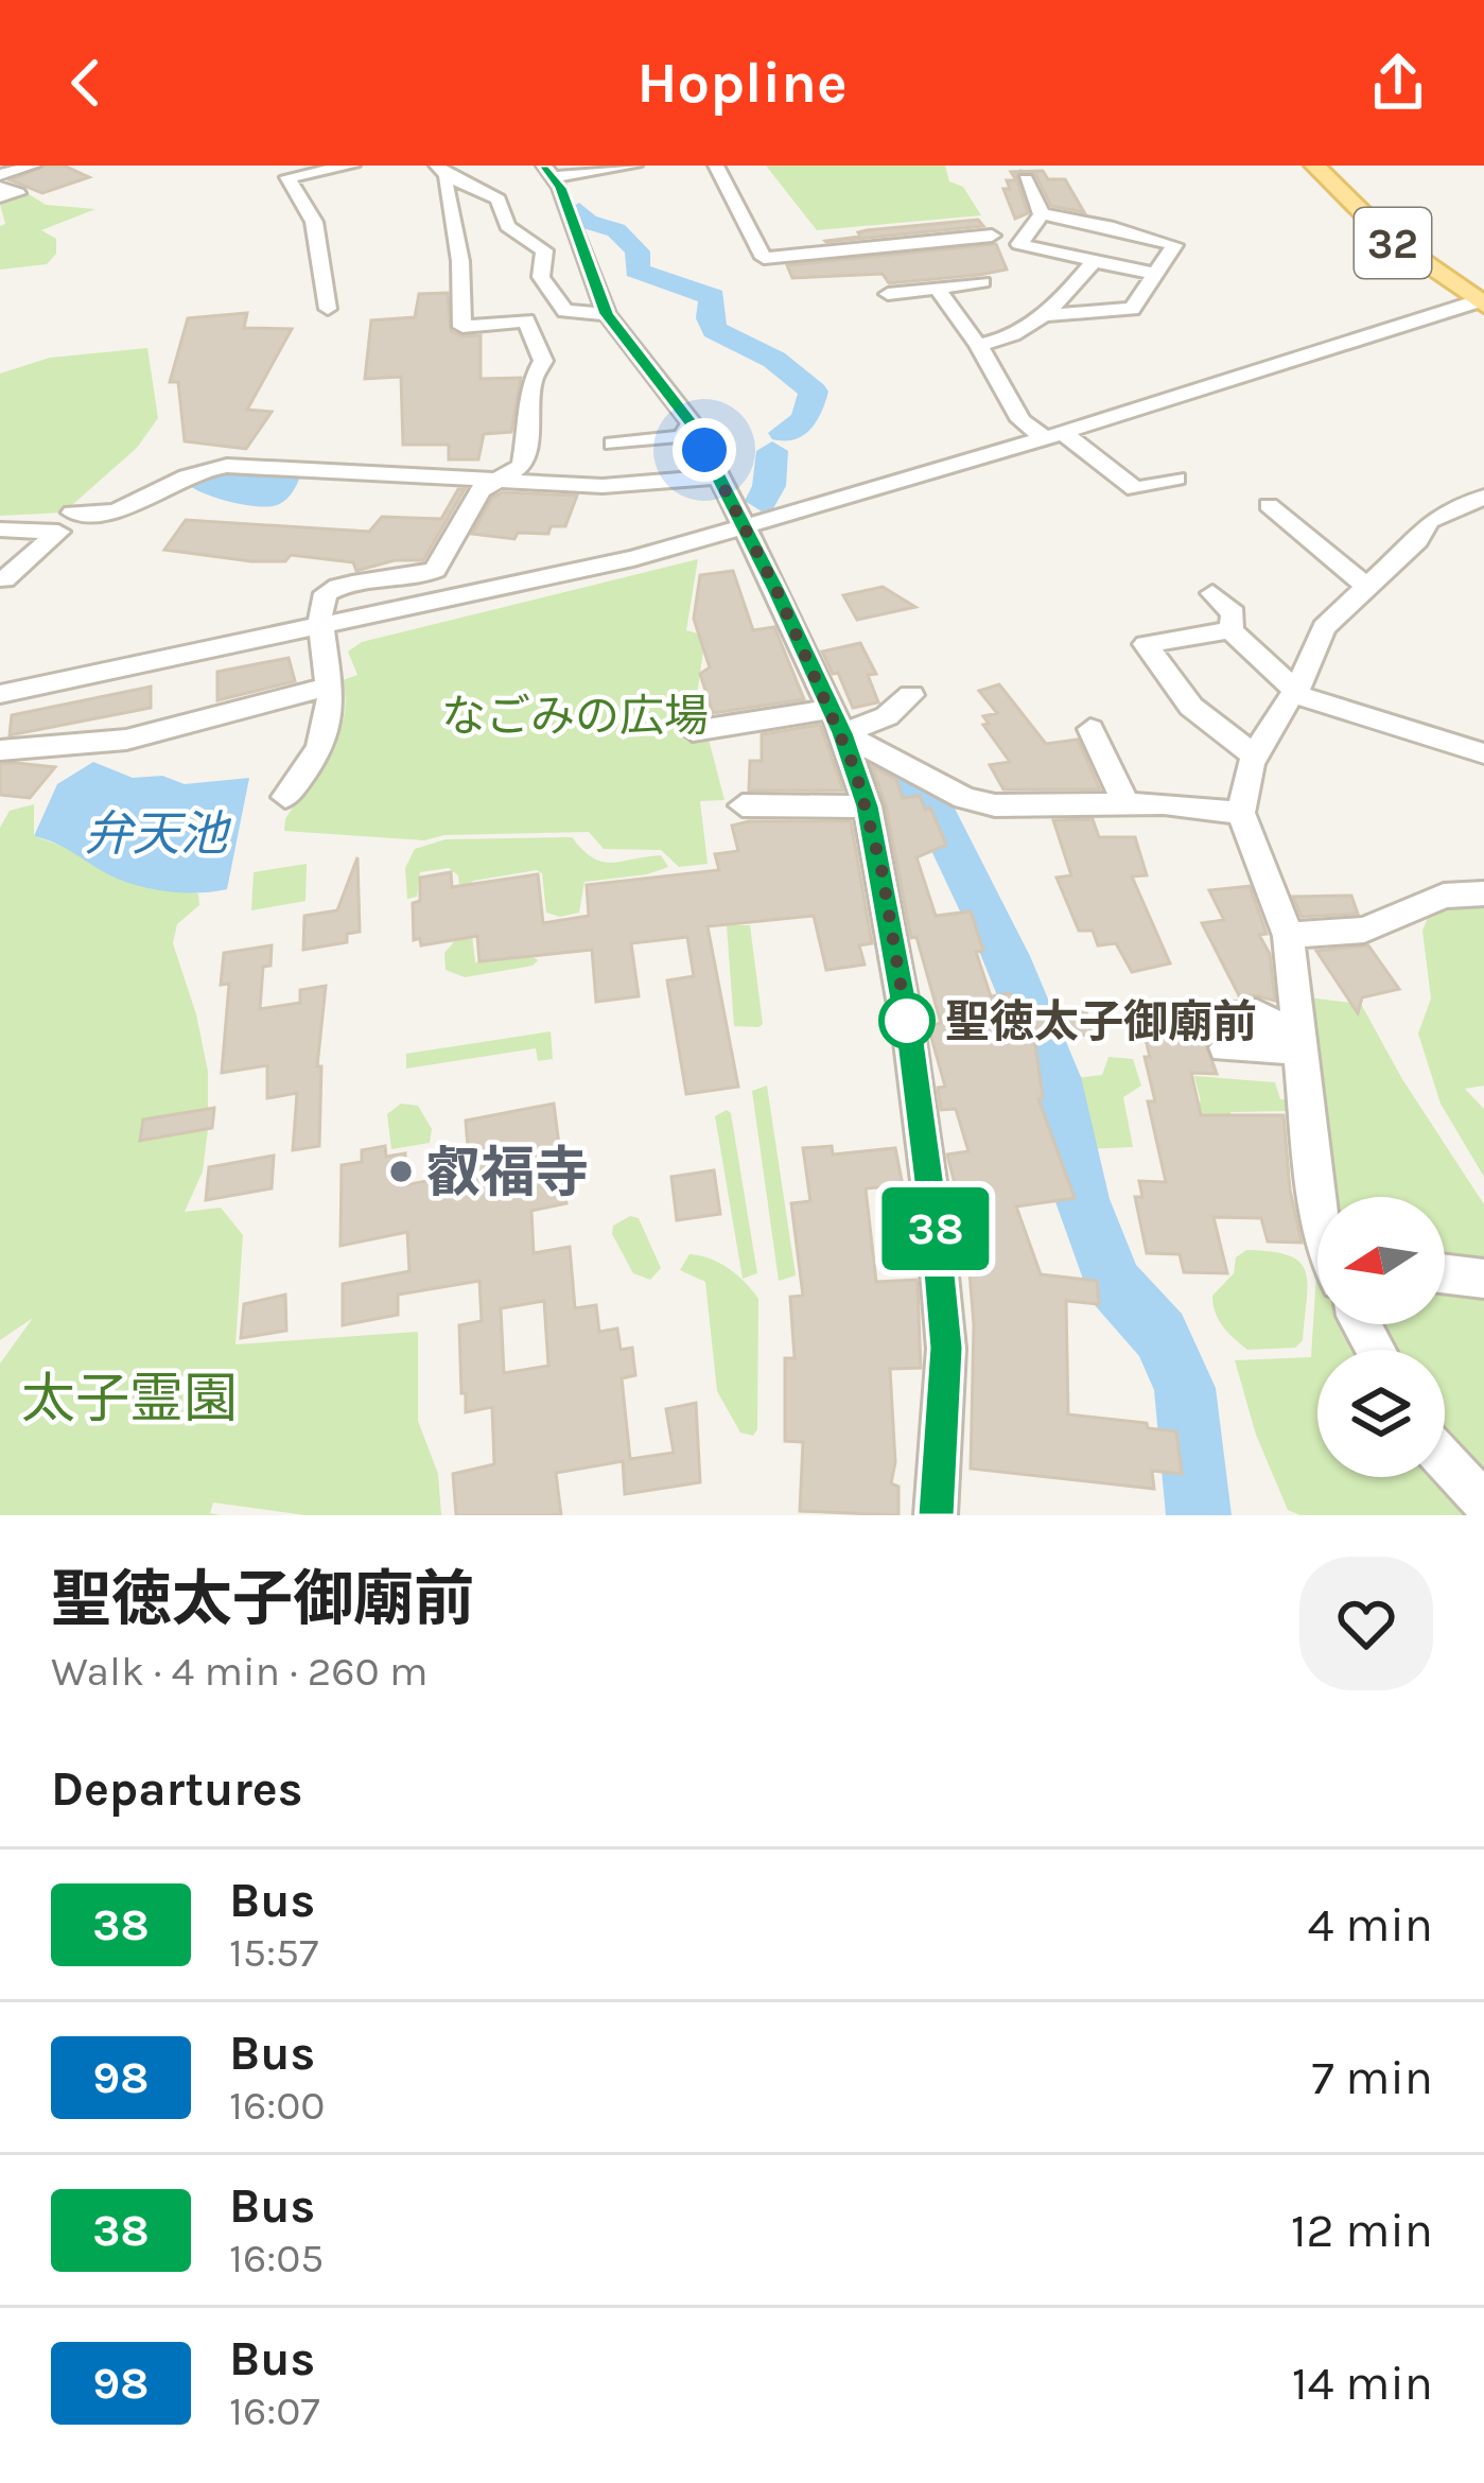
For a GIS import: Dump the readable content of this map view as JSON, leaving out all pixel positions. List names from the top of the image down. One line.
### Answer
{"streets":{"main road":["32"]},"water":["弁天池"],"parks":["なごみの広場","太子霊園"],"places":["聖徳太子御廟前","叡福寺"],"lines":["bus line 38"],"north":"left","page":{"header":"Hopline","on_map":"38","heading":[["聖徳太子御廟前","Walk · 4 min · 260 m"],"Departures"],"list":[{"mark":"38","name":"Bus","note":"15:57","value":"4 min"},{"mark":"98","name":"Bus","note":"16:00","value":"7 min"},{"mark":"38","name":"Bus","note":"16:05","value":"12 min"},{"mark":"98","name":"Bus","note":"16:07","value":"14 min"}]}}
